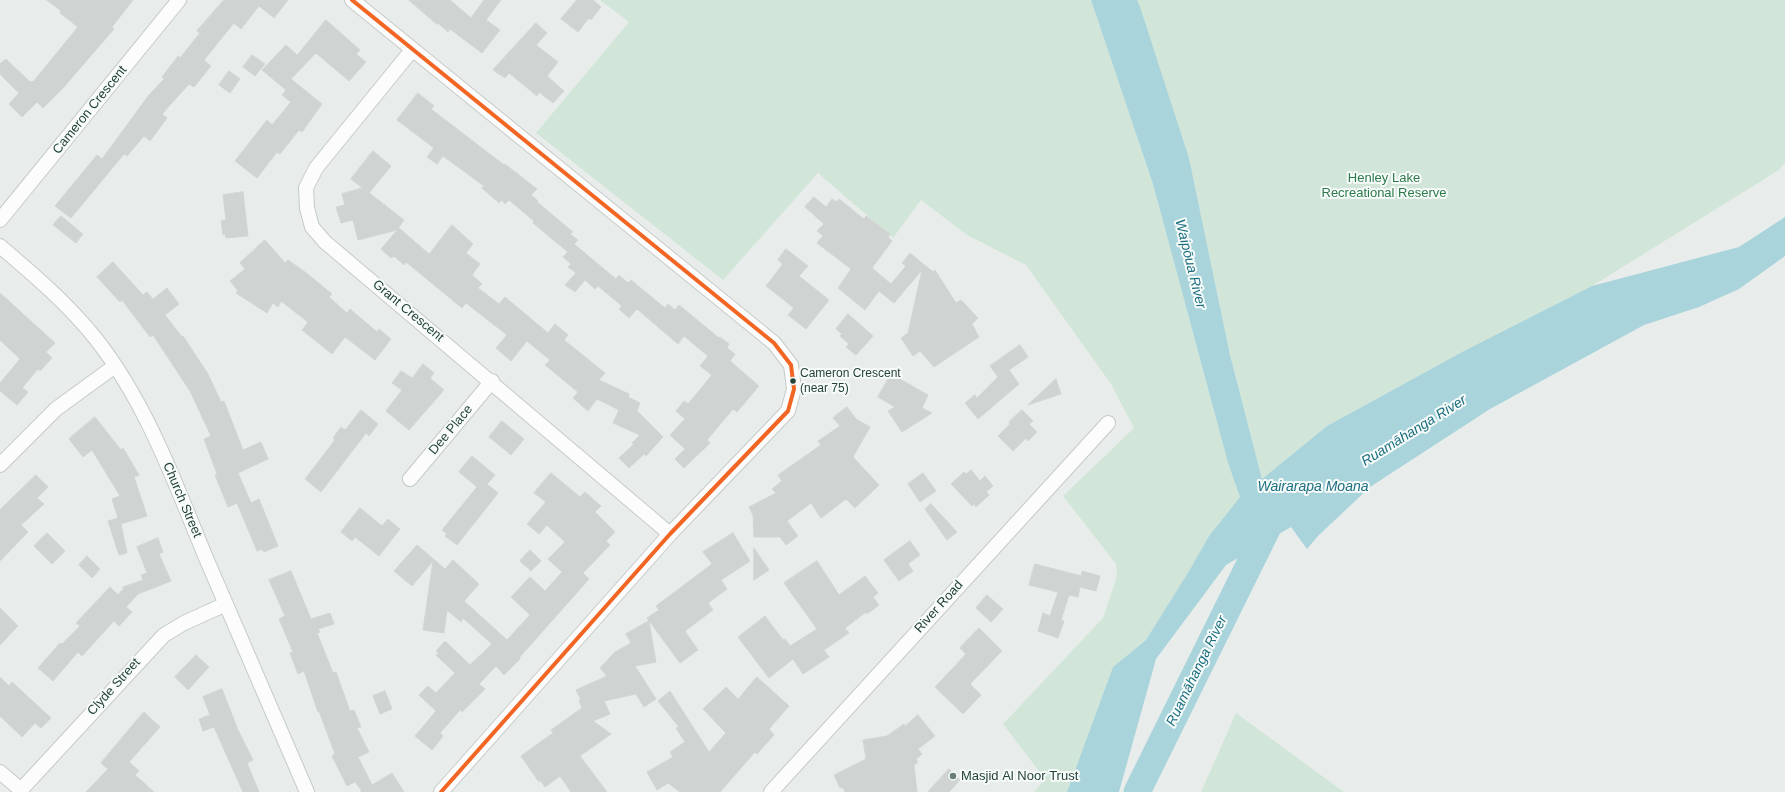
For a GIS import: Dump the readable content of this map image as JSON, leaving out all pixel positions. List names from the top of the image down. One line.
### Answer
{"streets":{"street":["Cameron Crescent","Grant Crescent","Dee Place","Church Street","River Road","Clyde Street"]},"crossings":[["Grant Crescent","Dee Place"],["Church Street","Clyde Street"]],"water":["Waipōua River","Ruamāhanga River","Wairarapa Moana"],"parks":["Henley Lake Recreational Reserve"],"places":["Cameron Crescent (near 75)","Masjid Al Noor Trust"]}
